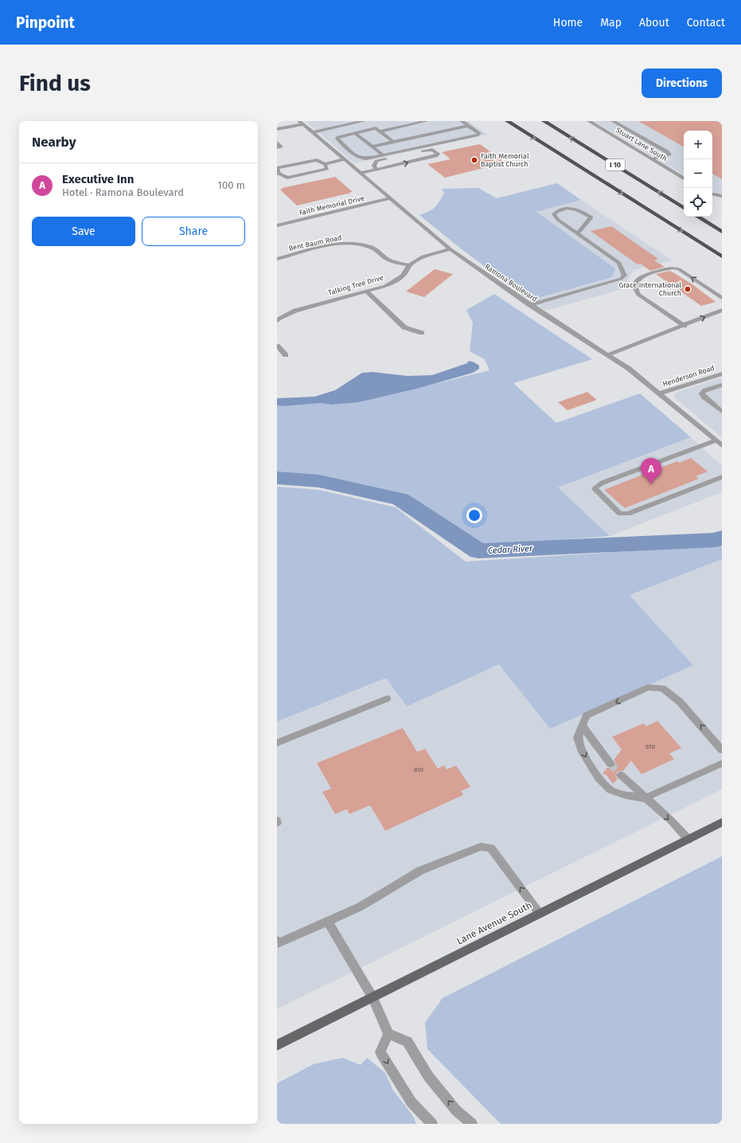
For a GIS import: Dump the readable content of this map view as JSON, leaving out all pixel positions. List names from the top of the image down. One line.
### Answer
{"streets":{"highway":["I 10"],"main road":["Lane Avenue South"],"street":["Stuart Lane South","Faith Memorial Drive","Bent Baum Road","Ramona Boulevard","Talking Tree Drive","Henderson Road"]},"crossings":[["Faith Memorial Drive","Ramona Boulevard"],["Bent Baum Road","Talking Tree Drive"],["Ramona Boulevard","Talking Tree Drive"],["Ramona Boulevard","Henderson Road"]],"water":["Cedar River"],"places":["Faith Memorial Baptist Church","Grace International Church"],"house_numbers":["610","810"],"page":{"header":"Pinpoint","nav":["Home","Map","About","Contact"],"buttons":["Directions",["Save","Share"]],"title":"Find us","heading":"Nearby","map_buttons":["+","−"],"list":[{"mark":"A","name":"Executive Inn","note":"Hotel · Ramona Boulevard","value":"100 m"}],"pins":"A"}}
